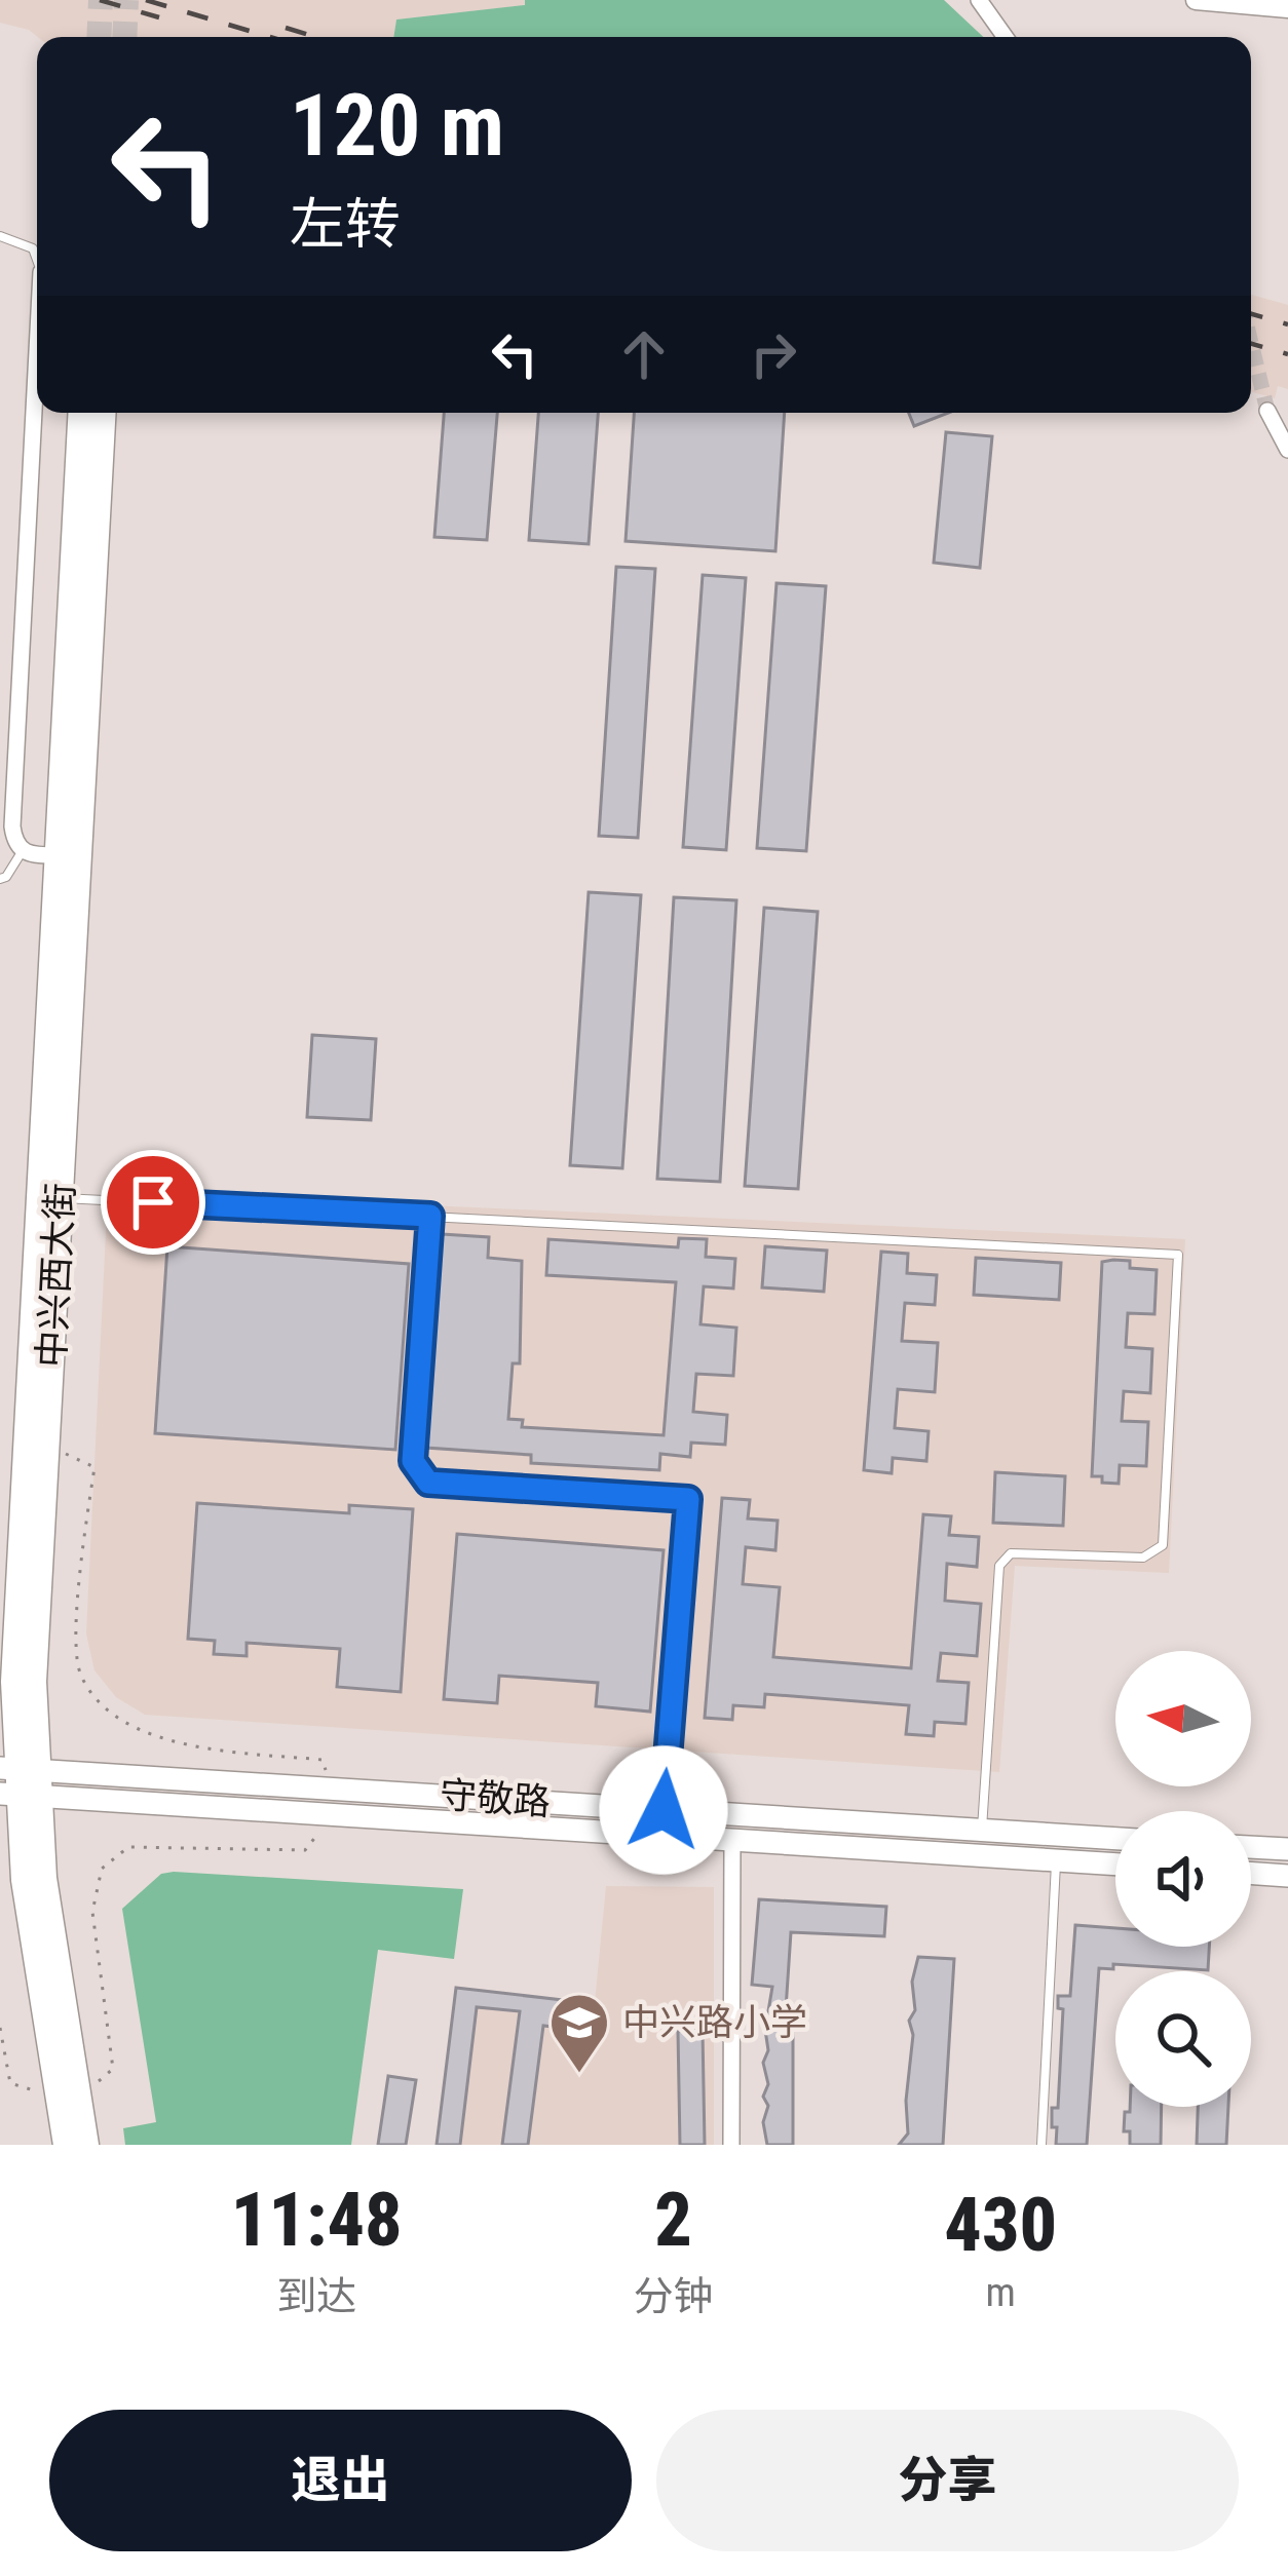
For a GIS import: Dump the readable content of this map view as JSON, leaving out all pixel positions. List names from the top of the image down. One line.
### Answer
{"streets":{"main road":["中兴西大街","守敬路"]},"crossings":[["中兴西大街","守敬路"]],"places":{"school or university":["中兴路小学"]},"north":"left","page":{"turn":["120 m","左转"],"eta":["11:48","到达","2","分钟","430","m"],"buttons":["退出","分享"]}}
